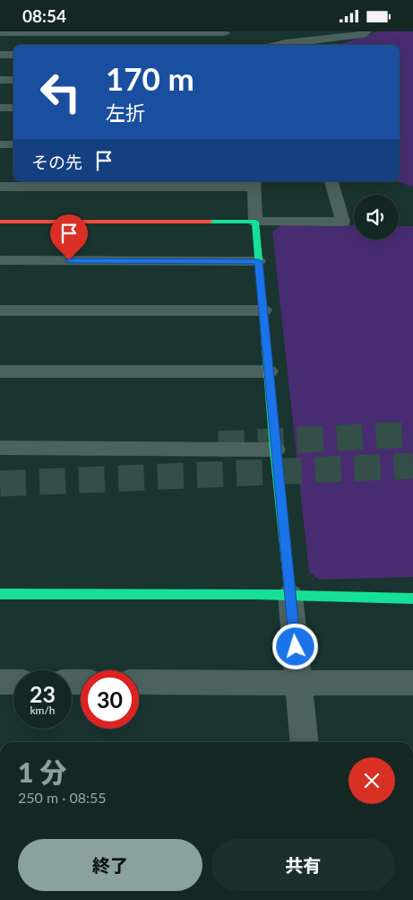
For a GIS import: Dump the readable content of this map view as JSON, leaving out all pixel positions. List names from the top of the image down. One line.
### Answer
{"page":{"status":"08:54","turn":["170 m","左折"],"then":"その先","speed":"23 km/h","limit":"30","heading":["1 分","250 m · 08:55"],"buttons":["終了","共有"]}}
